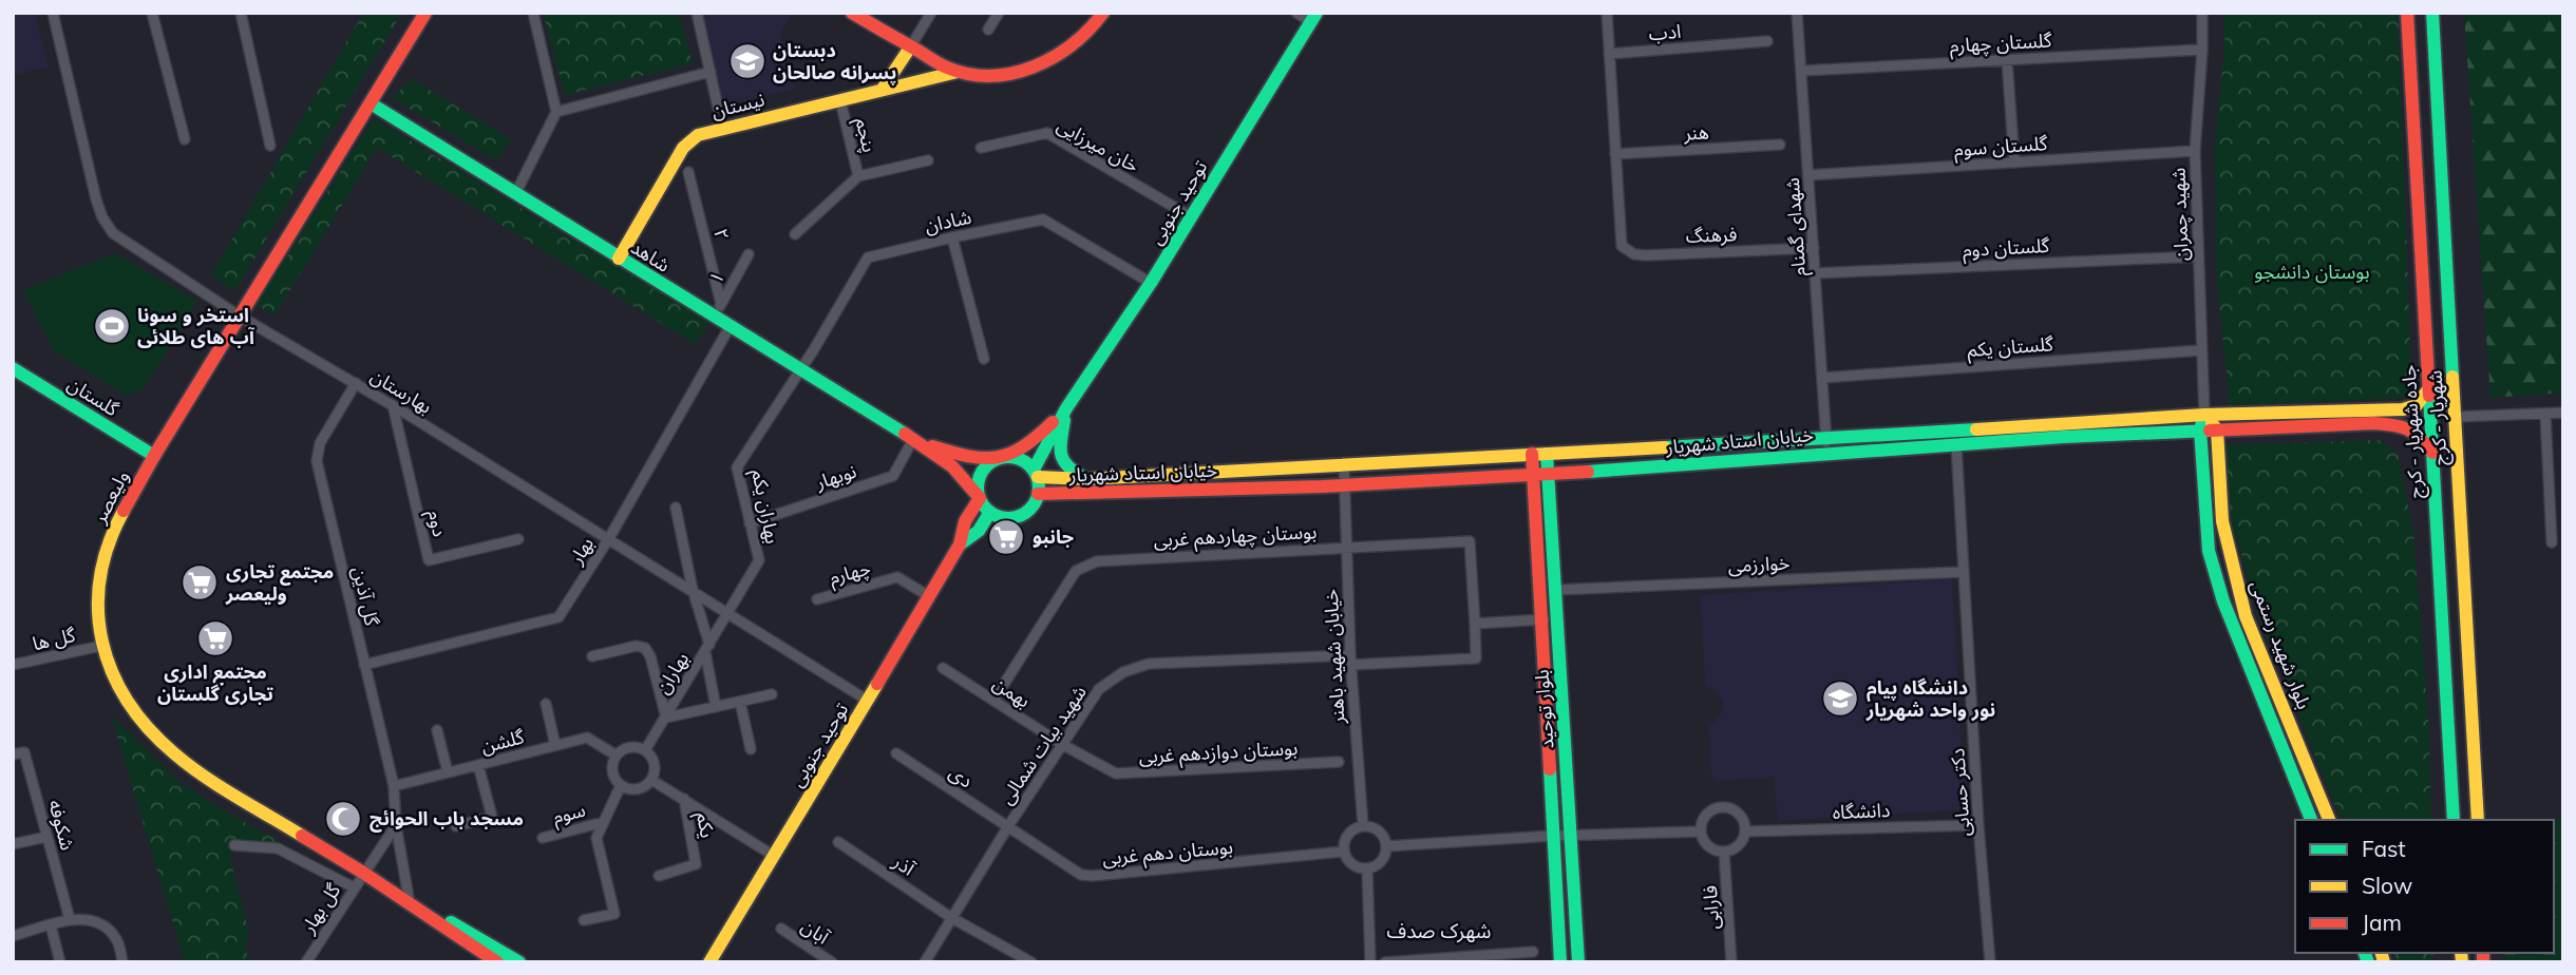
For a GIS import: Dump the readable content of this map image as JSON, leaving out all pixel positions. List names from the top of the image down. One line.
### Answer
{"streets":{"main road":["نيستان","توحید جنوبی","شاهد","گلستان","شهریار - کرج","جاده شهریار - کرج","خیابان استاد شهریار","ولیعصر","بلوار شهید رستمی","بلوار توحید"],"street":["ادب","گلستان چهارم","هنر","پنجم","خان میرزایی","گلستان سوم","شهید چمران","شادان","شهدای گمنام","۲","فرهنگ","گلستان دوم","۱","گلستان یکم","بهارستان","نوبهار","بهاران یکم","دوم","بوستان چهاردهم غربی","بهار","خوارزمی","چهارم","گل آذین","گل ها","خیابان شهید باهنر","بهاران","بهمن","گلشن","شهید بیات شمالی","بوستان دوازدهم غربی","دی","دکتر حسابی","دانشگاه","سوم","شکوفه","یکم","بوستان دهم غربی","آذر","فارابی","گل بهار","آبان"]},"crossings":[["گلستان چهارم","شهید چمران"],["گلستان چهارم","شهدای گمنام"],["نيستان","پنجم"],["نيستان","شاهد"],["هنر","فرهنگ"],["خان میرزایی","توحید جنوبی"],["گلستان سوم","شهید چمران"],["گلستان سوم","شهدای گمنام"],["توحید جنوبی","شادان"],["توحید جنوبی","بهارستان"],["توحید جنوبی","خیابان استاد شهریار"],["توحید جنوبی","چهارم"],["شهید چمران","گلستان دوم"],["شهید چمران","گلستان یکم"],["شهید چمران","خیابان استاد شهریار"],["شهید چمران","بلوار شهید رستمی"],["شادان","شاهد"],["شادان","بهاران یکم"],["شهدای گمنام","فرهنگ"],["شهدای گمنام","گلستان دوم"],["شهدای گمنام","گلستان یکم"],["شهدای گمنام","خیابان استاد شهریار"],["۲","۱"],["شاهد","۱"],["شاهد","نوبهار"],["شاهد","ولیعصر"],["شاهد","بهاران یکم"],["شاهد","بهار"],["بهارستان","ولیعصر"],["بهارستان","بهاران یکم"],["بهارستان","دوم"],["بهارستان","بهار"],["بهارستان","گل آذین"],["بهارستان","بهاران"],["گلستان","ولیعصر"],["جاده شهریار - کرج","خیابان استاد شهریار"],["خیابان استاد شهریار","بلوار شهید رستمی"],["خیابان استاد شهریار","خیابان شهید باهنر"],["خیابان استاد شهریار","بلوار توحید"],["خیابان استاد شهریار","دکتر حسابی"],["نوبهار","بهاران یکم"],["ولیعصر","گل آذین"],["ولیعصر","گل ها"],["ولیعصر","گل بهار"],["بهاران یکم","بهاران"],["بوستان چهاردهم غربی","خیابان شهید باهنر"],["بوستان چهاردهم غربی","بهمن"],["بوستان چهاردهم غربی","شهید بیات شمالی"],["بهار","گل آذین"],["خوارزمی","بلوار توحید"],["خوارزمی","دکتر حسابی"],["گل آذین","گلشن"],["خیابان شهید باهنر","شهید بیات شمالی"],["خیابان شهید باهنر","بوستان دهم غربی"],["بهاران","گلشن"],["بهمن","شهید بیات شمالی"],["بهمن","بوستان دوازدهم غربی"],["شهید بیات شمالی","بوستان دوازدهم غربی"],["شهید بیات شمالی","دی"],["شهید بیات شمالی","بوستان دهم غربی"],["شهید بیات شمالی","آذر"],["دی","بوستان دهم غربی"],["دکتر حسابی","دانشگاه"],["دانشگاه","فارابی"]],"districts":["شهرک صدف"],"parks":["بوستان دانشجو"],"places":{"school or university":["دبستان پسرانه صالحان","دانشگاه پیام نور واحد شهریار"],"sports":["استخر و سونا آب های طلائی"],"supermarket":["جانبو","مجتمع تجاری ولیعصر","مجتمع اداری تجاری گلستان"],"mosque":["مسجد باب الحوائج"]},"legend":["Fast","Slow","Jam"]}
